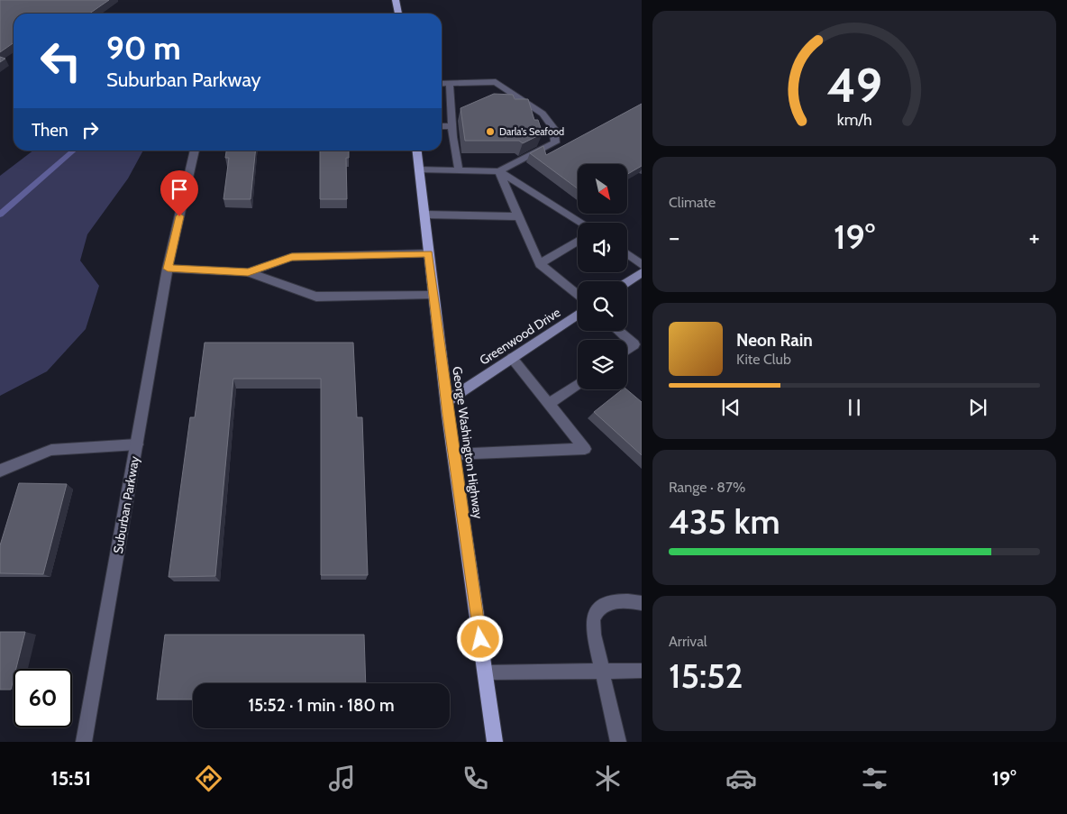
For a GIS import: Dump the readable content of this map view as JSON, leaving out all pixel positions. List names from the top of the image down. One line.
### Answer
{"streets":{"main road":["George Washington Highway"],"street":["Greenwood Drive","Suburban Parkway"]},"crossings":[["Greenwood Drive","George Washington Highway"]],"places":["Darla's Seafood"],"north":"bottom right","page":{"turn":["90 m","Suburban Parkway"],"then":"Then","tile":["Climate",["Range · 87%","435 km"],["Arrival","15:52"]],"heat":["−","19°","+"],"song":["Neon Rain","Kite Club"],"limit":"60","trip":"15:52 · 1 min · 180 m","tabs":["15:51","19°"],"gauge":["49","km/h"]}}
